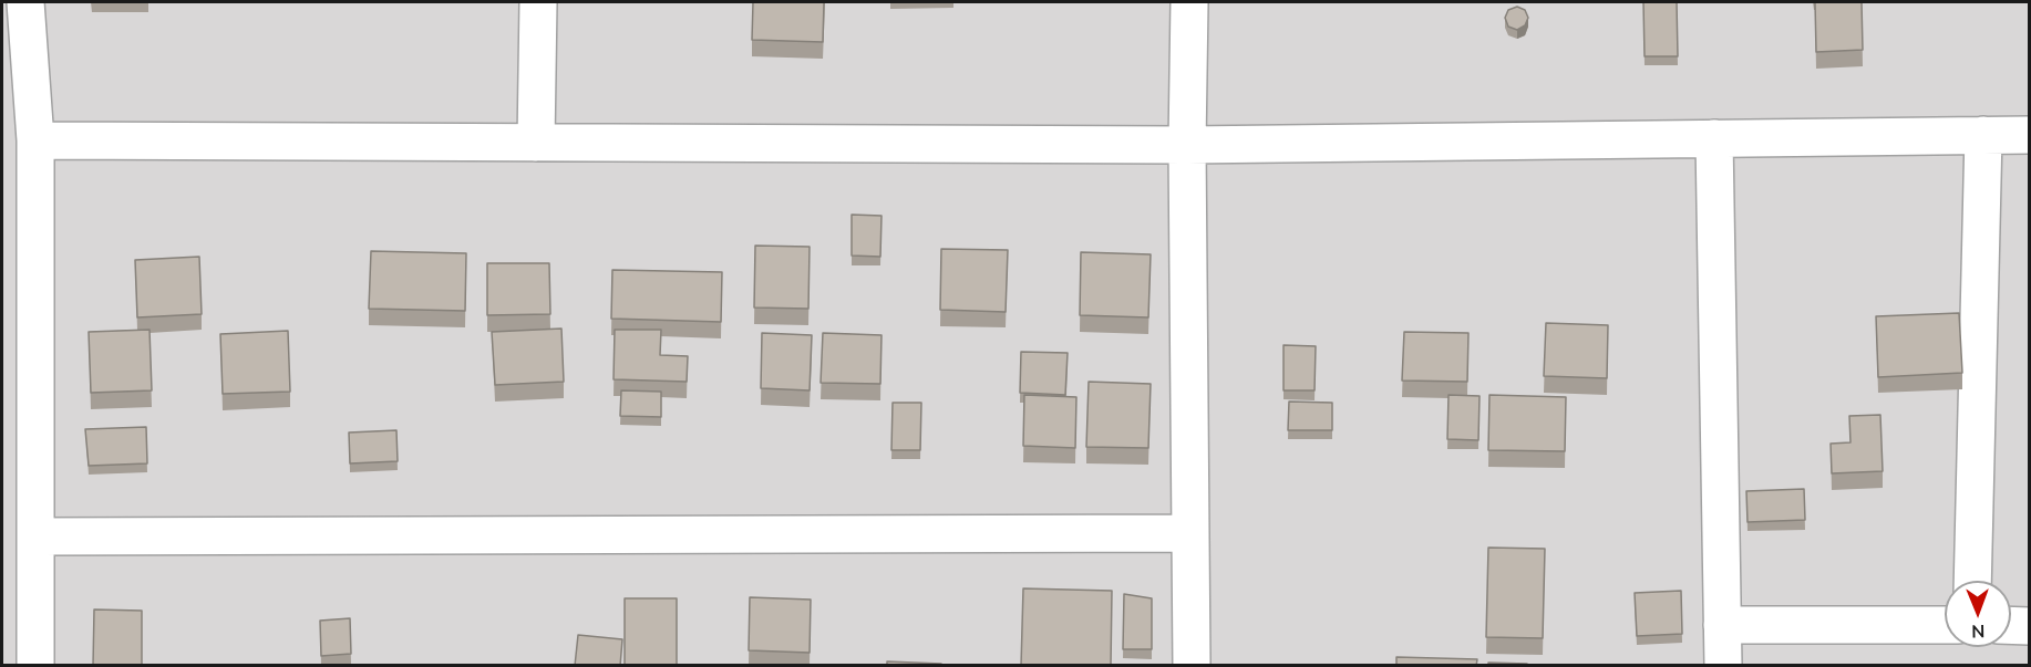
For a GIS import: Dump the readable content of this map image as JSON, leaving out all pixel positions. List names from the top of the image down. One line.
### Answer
{"north":"bottom"}
